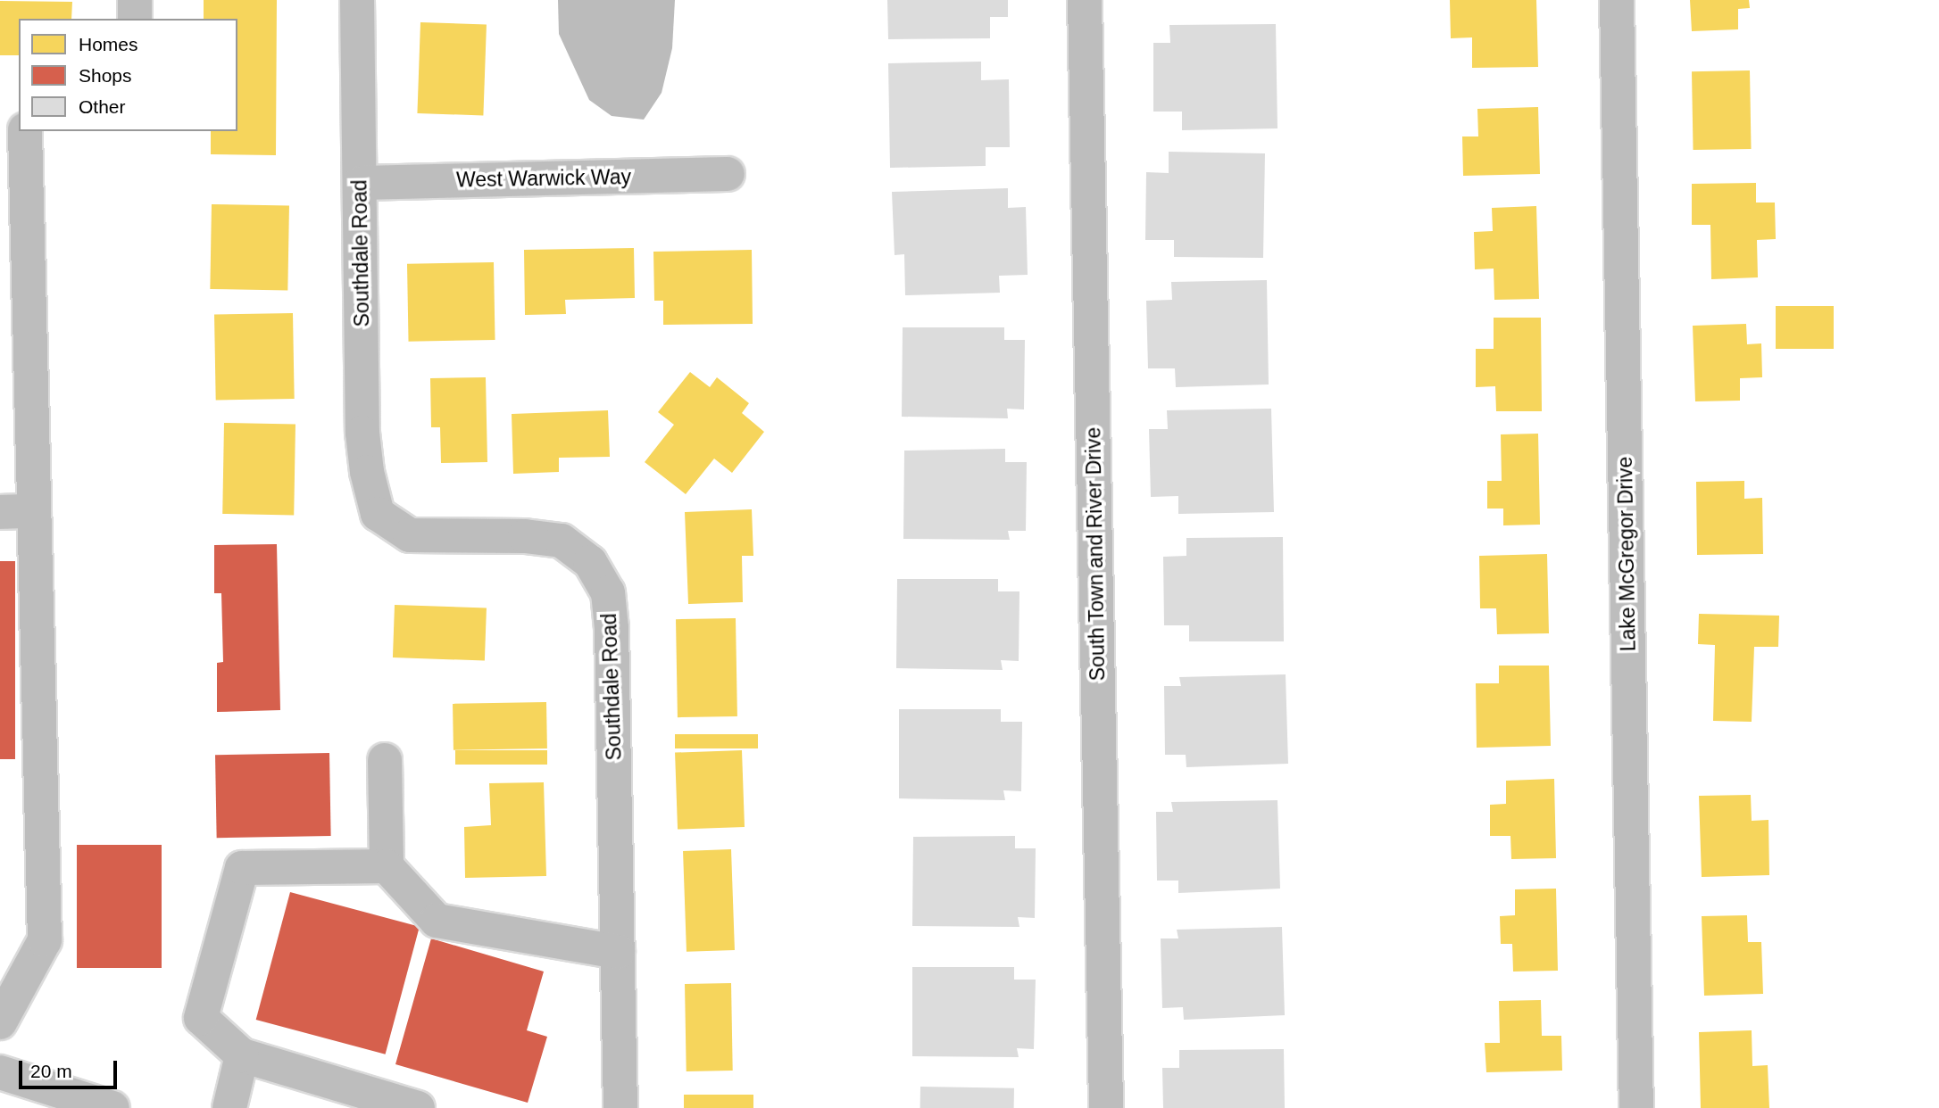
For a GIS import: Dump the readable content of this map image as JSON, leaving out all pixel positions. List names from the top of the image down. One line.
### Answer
{"streets":{"street":["West Warwick Way","Southdale Road","South Town and River Drive","Lake McGregor Drive"]},"crossings":[["West Warwick Way","Southdale Road"]],"legend":["Homes","Shops","Other"],"scale_bar":"20 m"}
